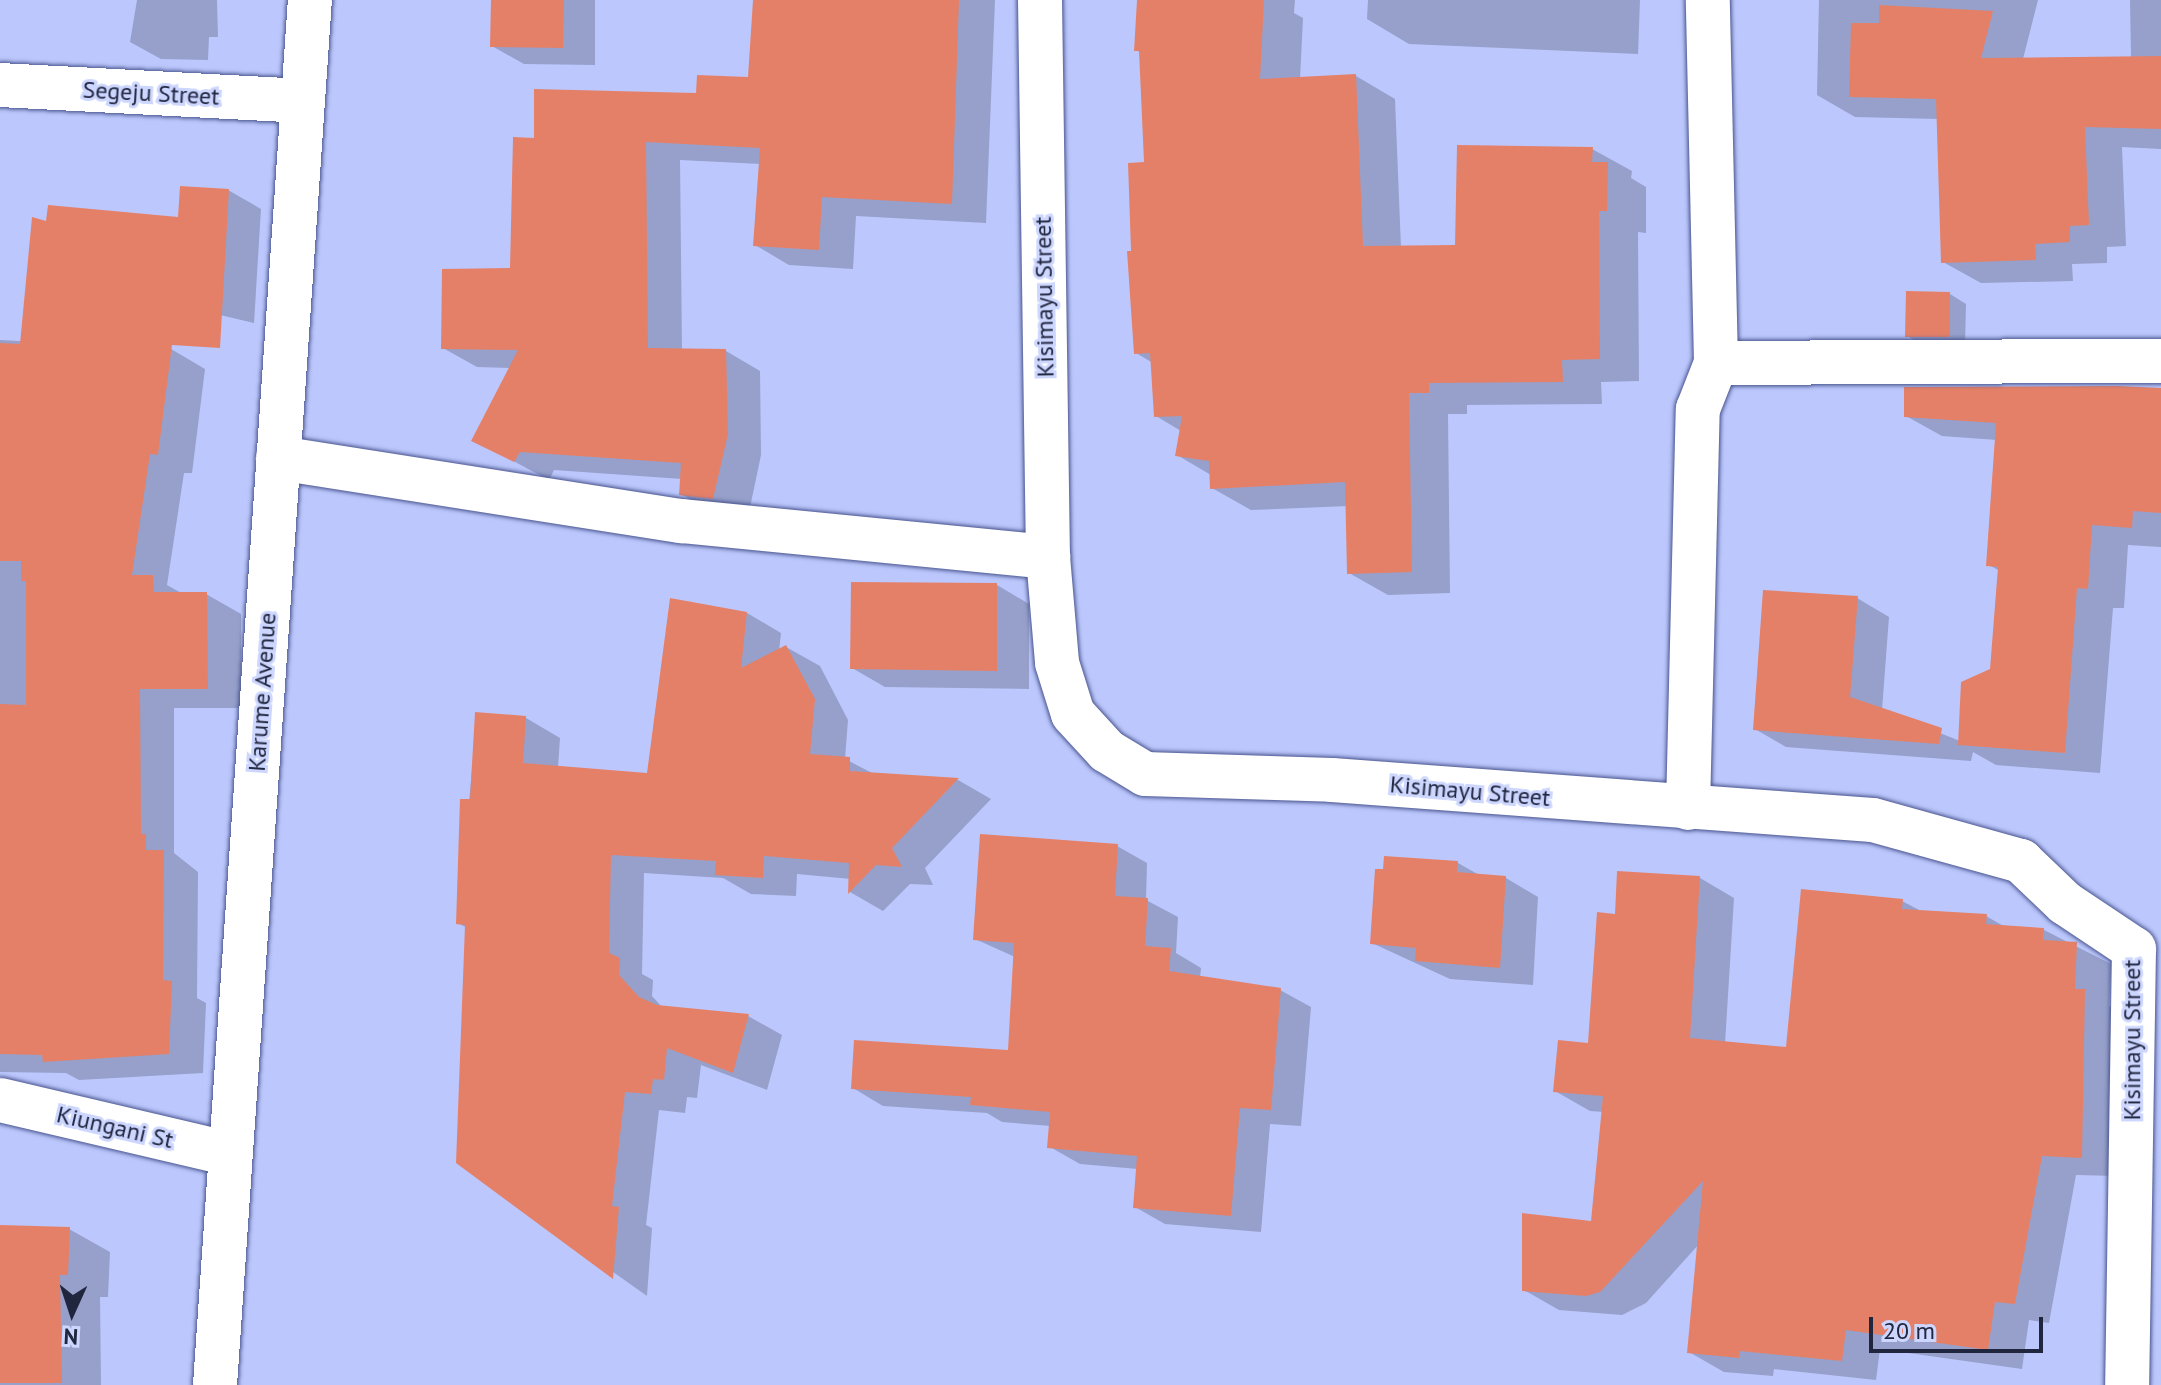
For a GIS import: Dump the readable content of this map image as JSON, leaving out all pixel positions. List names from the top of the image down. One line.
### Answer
{"streets":{"street":["Segeju Street","Kisimayu Street","Karume Avenue","Kiungani St"]},"crossings":[["Segeju Street","Karume Avenue"],["Karume Avenue","Kiungani St"]],"scale_bar":"20 m","north":"bottom"}
